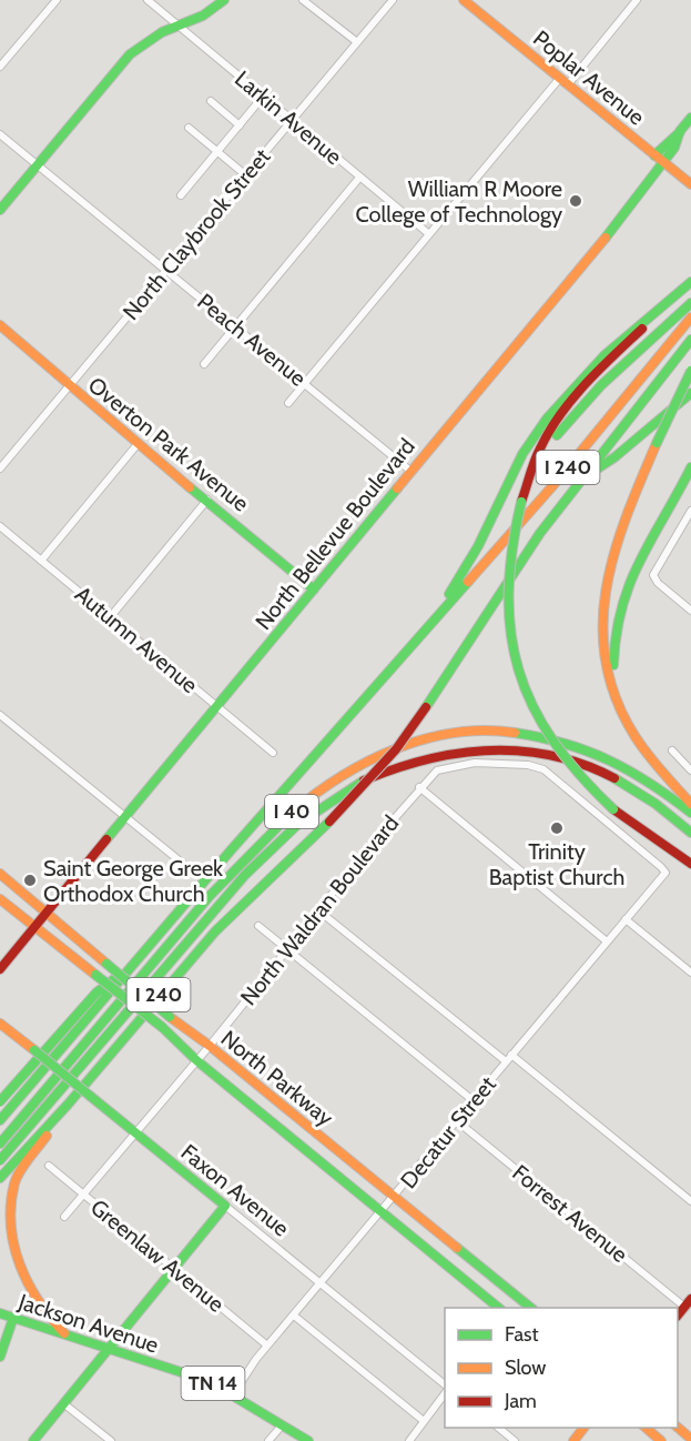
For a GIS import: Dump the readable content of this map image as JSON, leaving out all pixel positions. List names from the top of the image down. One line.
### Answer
{"streets":{"main road":["Poplar Avenue","Overton Park Avenue","I 240","North Bellevue Boulevard","I 40","North Parkway","Faxon Avenue","Jackson Avenue","TN 14"],"street":["Larkin Avenue","North Claybrook Street","Peach Avenue","Autumn Avenue","North Waldran Boulevard","Decatur Street","Forrest Avenue","Greenlaw Avenue"]},"crossings":[["Poplar Avenue","North Bellevue Boulevard"],["Larkin Avenue","North Claybrook Street"],["North Claybrook Street","Peach Avenue"],["North Claybrook Street","Overton Park Avenue"],["Peach Avenue","North Bellevue Boulevard"],["Overton Park Avenue","North Bellevue Boulevard"],["North Bellevue Boulevard","Autumn Avenue"],["North Bellevue Boulevard","North Parkway"],["North Waldran Boulevard","North Parkway"],["North Waldran Boulevard","Decatur Street"],["North Waldran Boulevard","Faxon Avenue"],["North Waldran Boulevard","Greenlaw Avenue"],["North Parkway","Decatur Street"],["Decatur Street","Faxon Avenue"],["Decatur Street","Forrest Avenue"],["Decatur Street","Greenlaw Avenue"],["Decatur Street","Jackson Avenue"]],"places":["William R Moore College of Technology","Trinity Baptist Church","Saint George Greek Orthodox Church"],"legend":["Fast","Slow","Jam"]}
